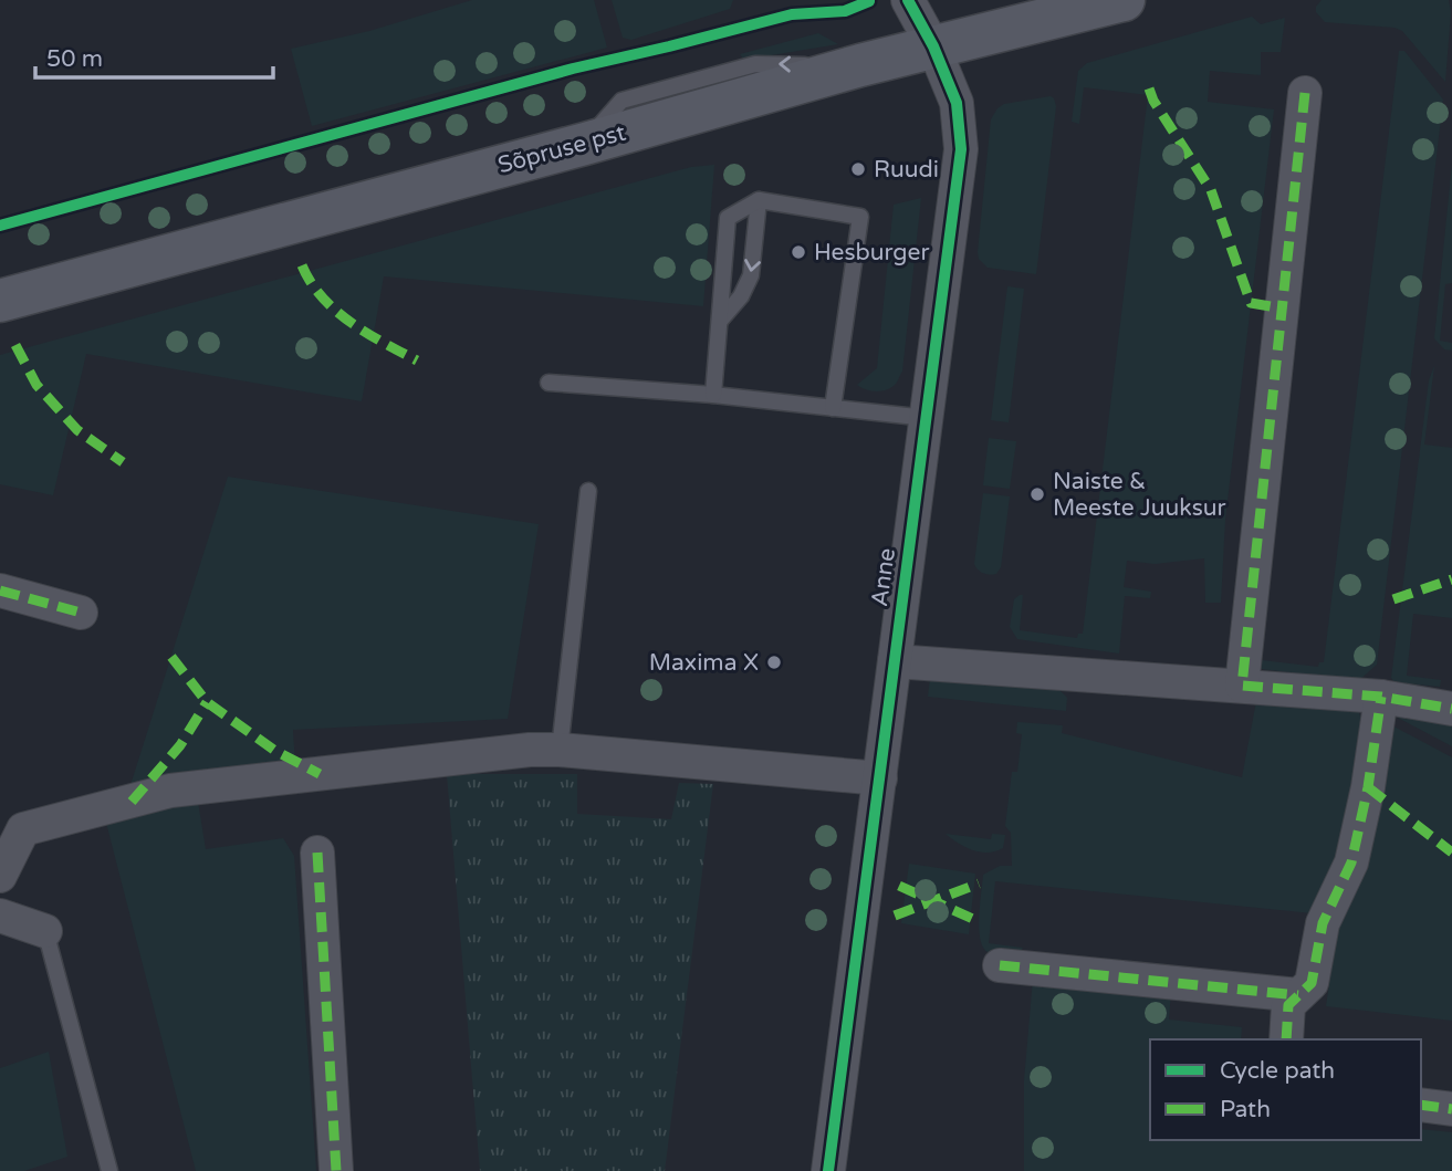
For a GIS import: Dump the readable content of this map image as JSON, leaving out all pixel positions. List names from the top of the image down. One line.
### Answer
{"streets":{"main road":["Sõpruse pst"],"street":["Anne"]},"crossings":[["Sõpruse pst","Anne"]],"places":["Ruudi","Hesburger","Naiste & Meeste Juuksur","Maxima X"],"legend":["Cycle path","Path"],"scale_bar":"50 m"}
